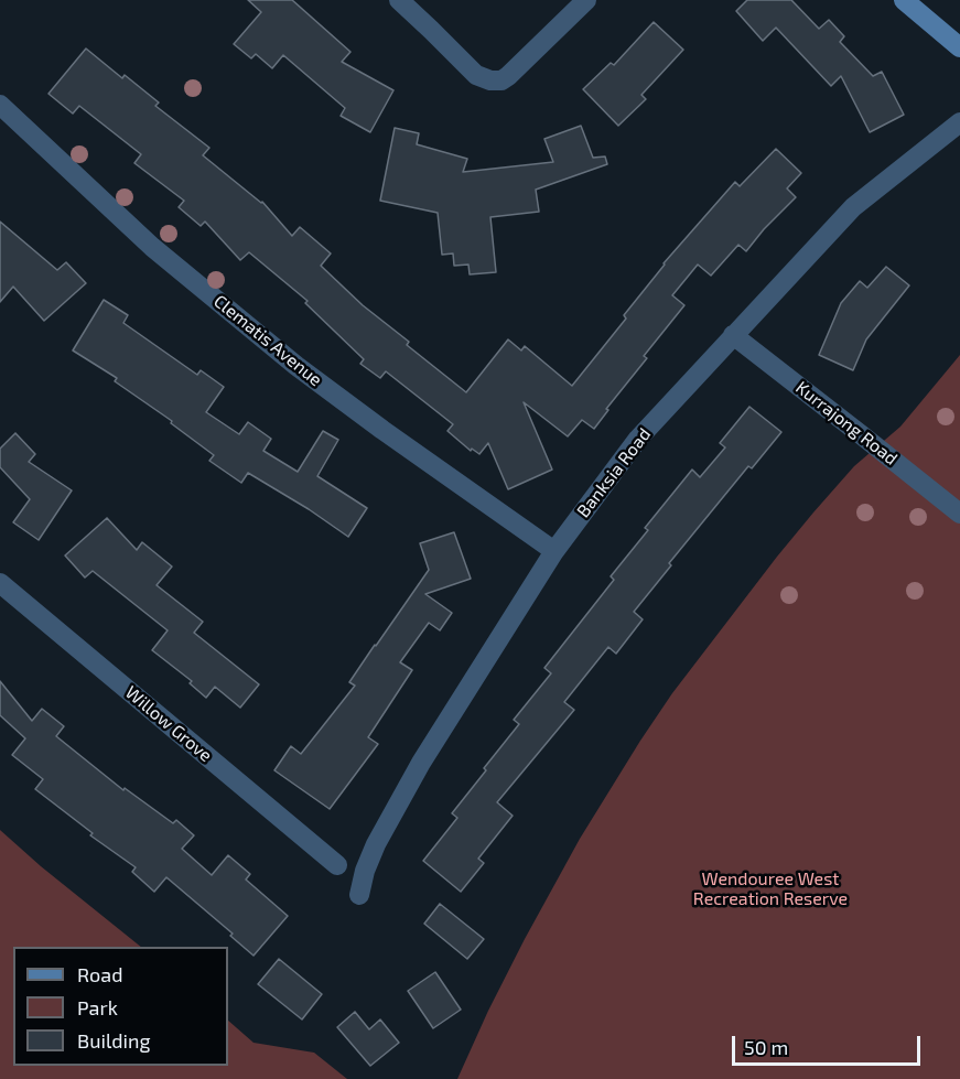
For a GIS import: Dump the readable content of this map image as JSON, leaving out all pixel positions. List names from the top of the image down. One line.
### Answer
{"streets":{"street":["Clematis Avenue","Kurrajong Road","Banksia Road","Willow Grove"]},"crossings":[["Clematis Avenue","Banksia Road"],["Kurrajong Road","Banksia Road"]],"parks":["Wendouree West Recreation Reserve"],"legend":["Road","Park","Building"],"scale_bar":"50 m"}
